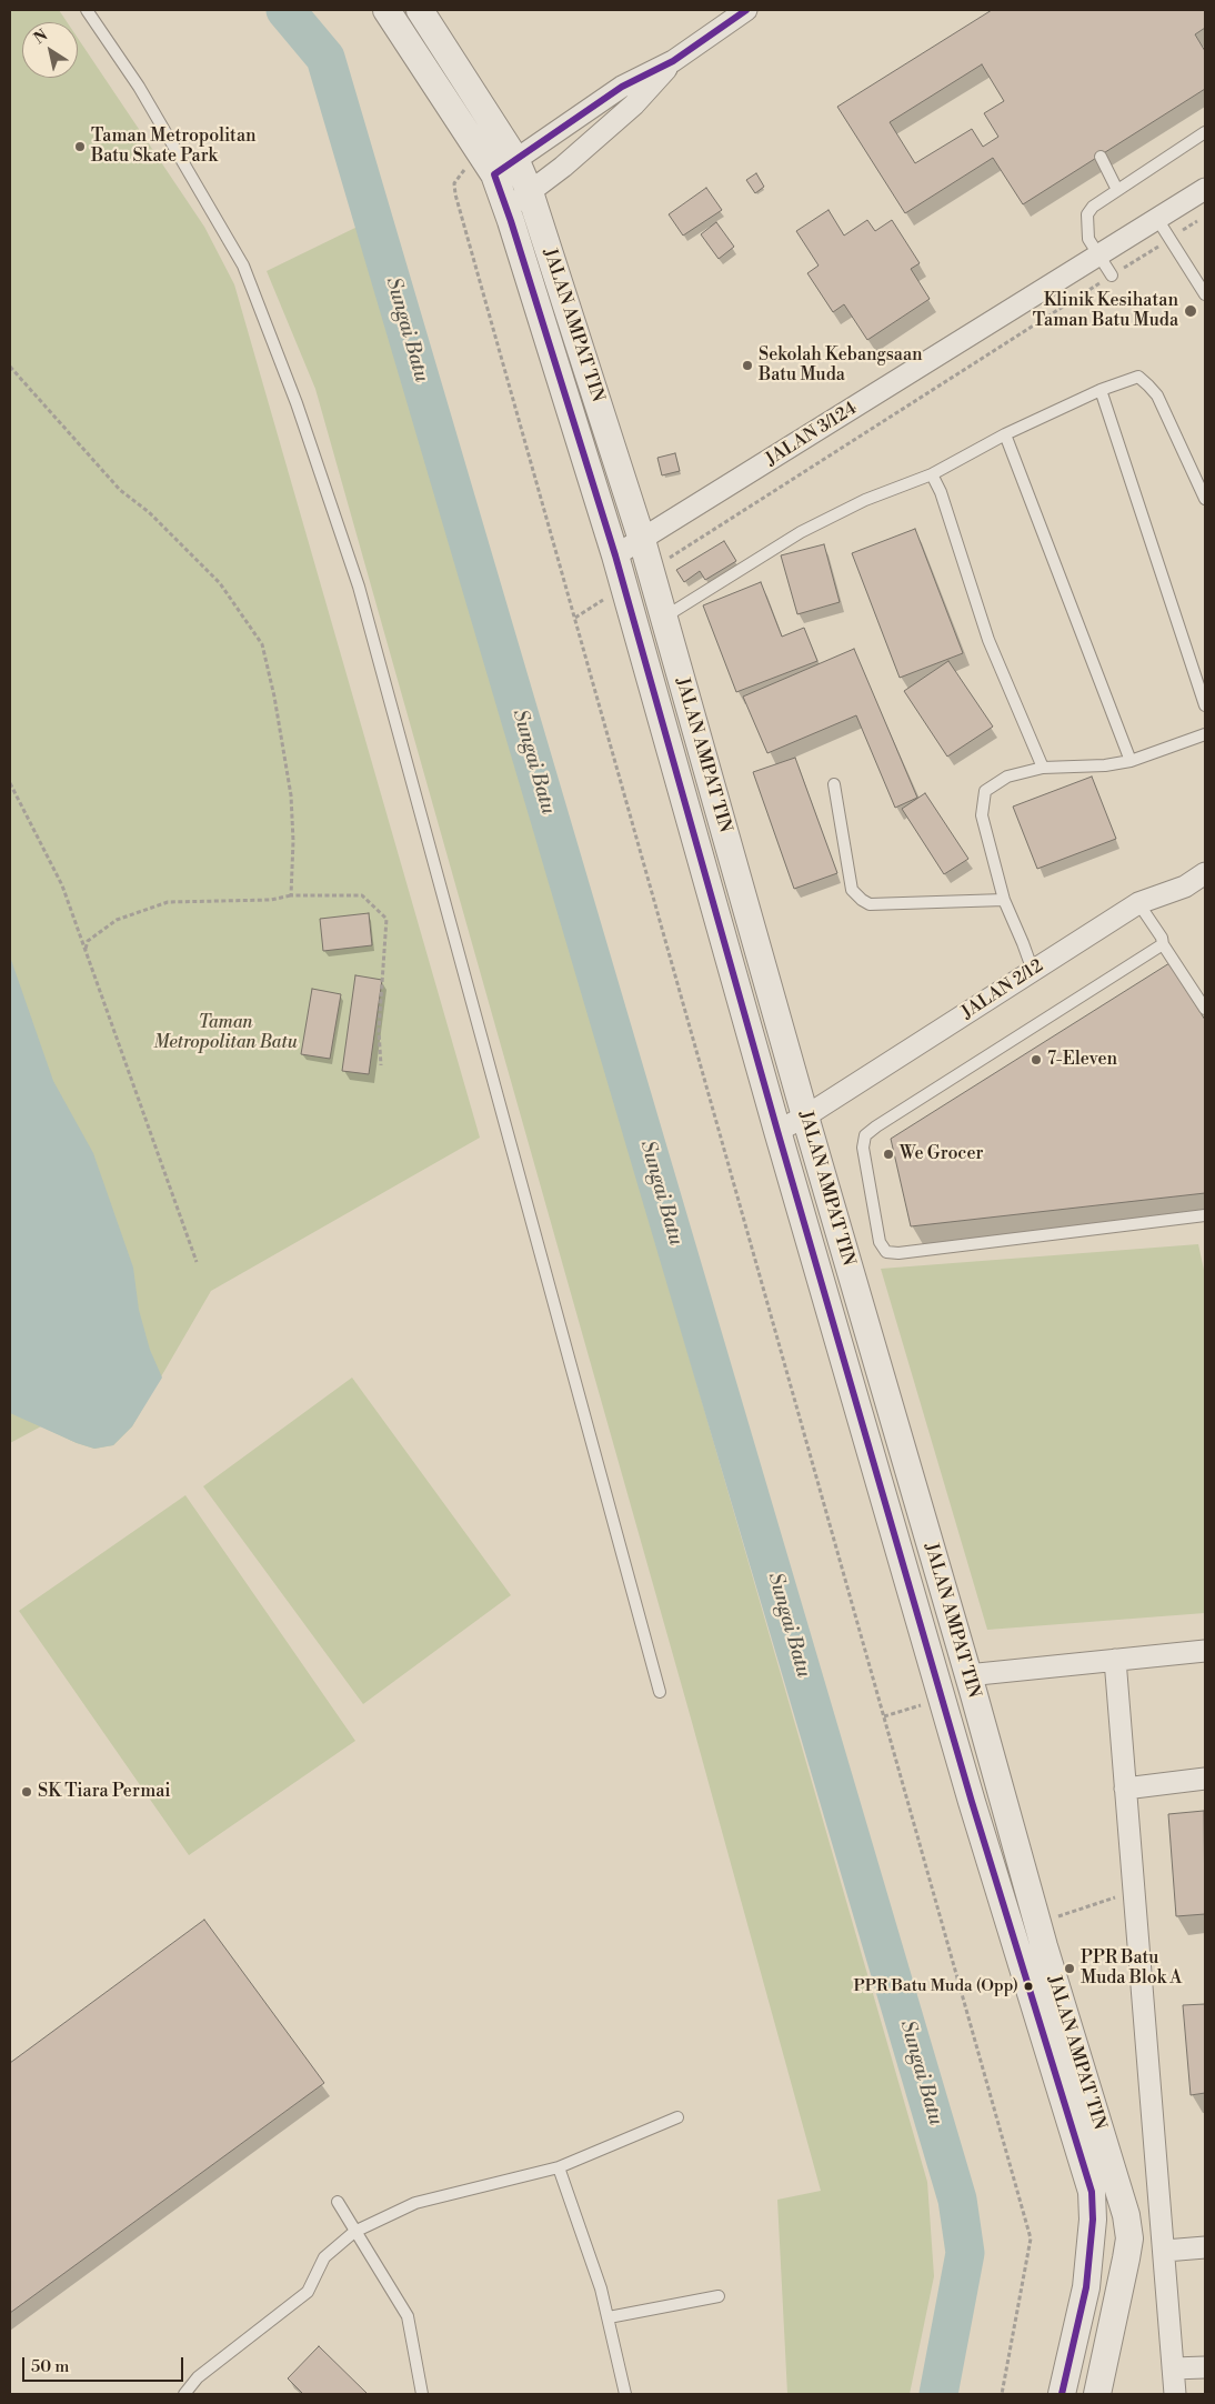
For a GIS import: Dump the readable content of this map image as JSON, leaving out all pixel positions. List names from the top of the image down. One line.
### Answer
{"streets":{"street":["JALAN AMPAT TIN","JALAN 3/124","JALAN 2/12"]},"crossings":[["JALAN AMPAT TIN","JALAN 3/124"],["JALAN AMPAT TIN","JALAN 2/12"]],"water":["Sungai Batu"],"parks":["Taman Metropolitan Batu"],"places":["Taman Metropolitan Batu Skate Park","Klinik Kesihatan Taman Batu Muda","Sekolah Kebangsaan Batu Muda","7-Eleven","We Grocer","SK Tiara Permai","PPR Batu Muda Blok A","PPR Batu Muda (Opp)"],"scale_bar":"50 m","north":"top left"}
